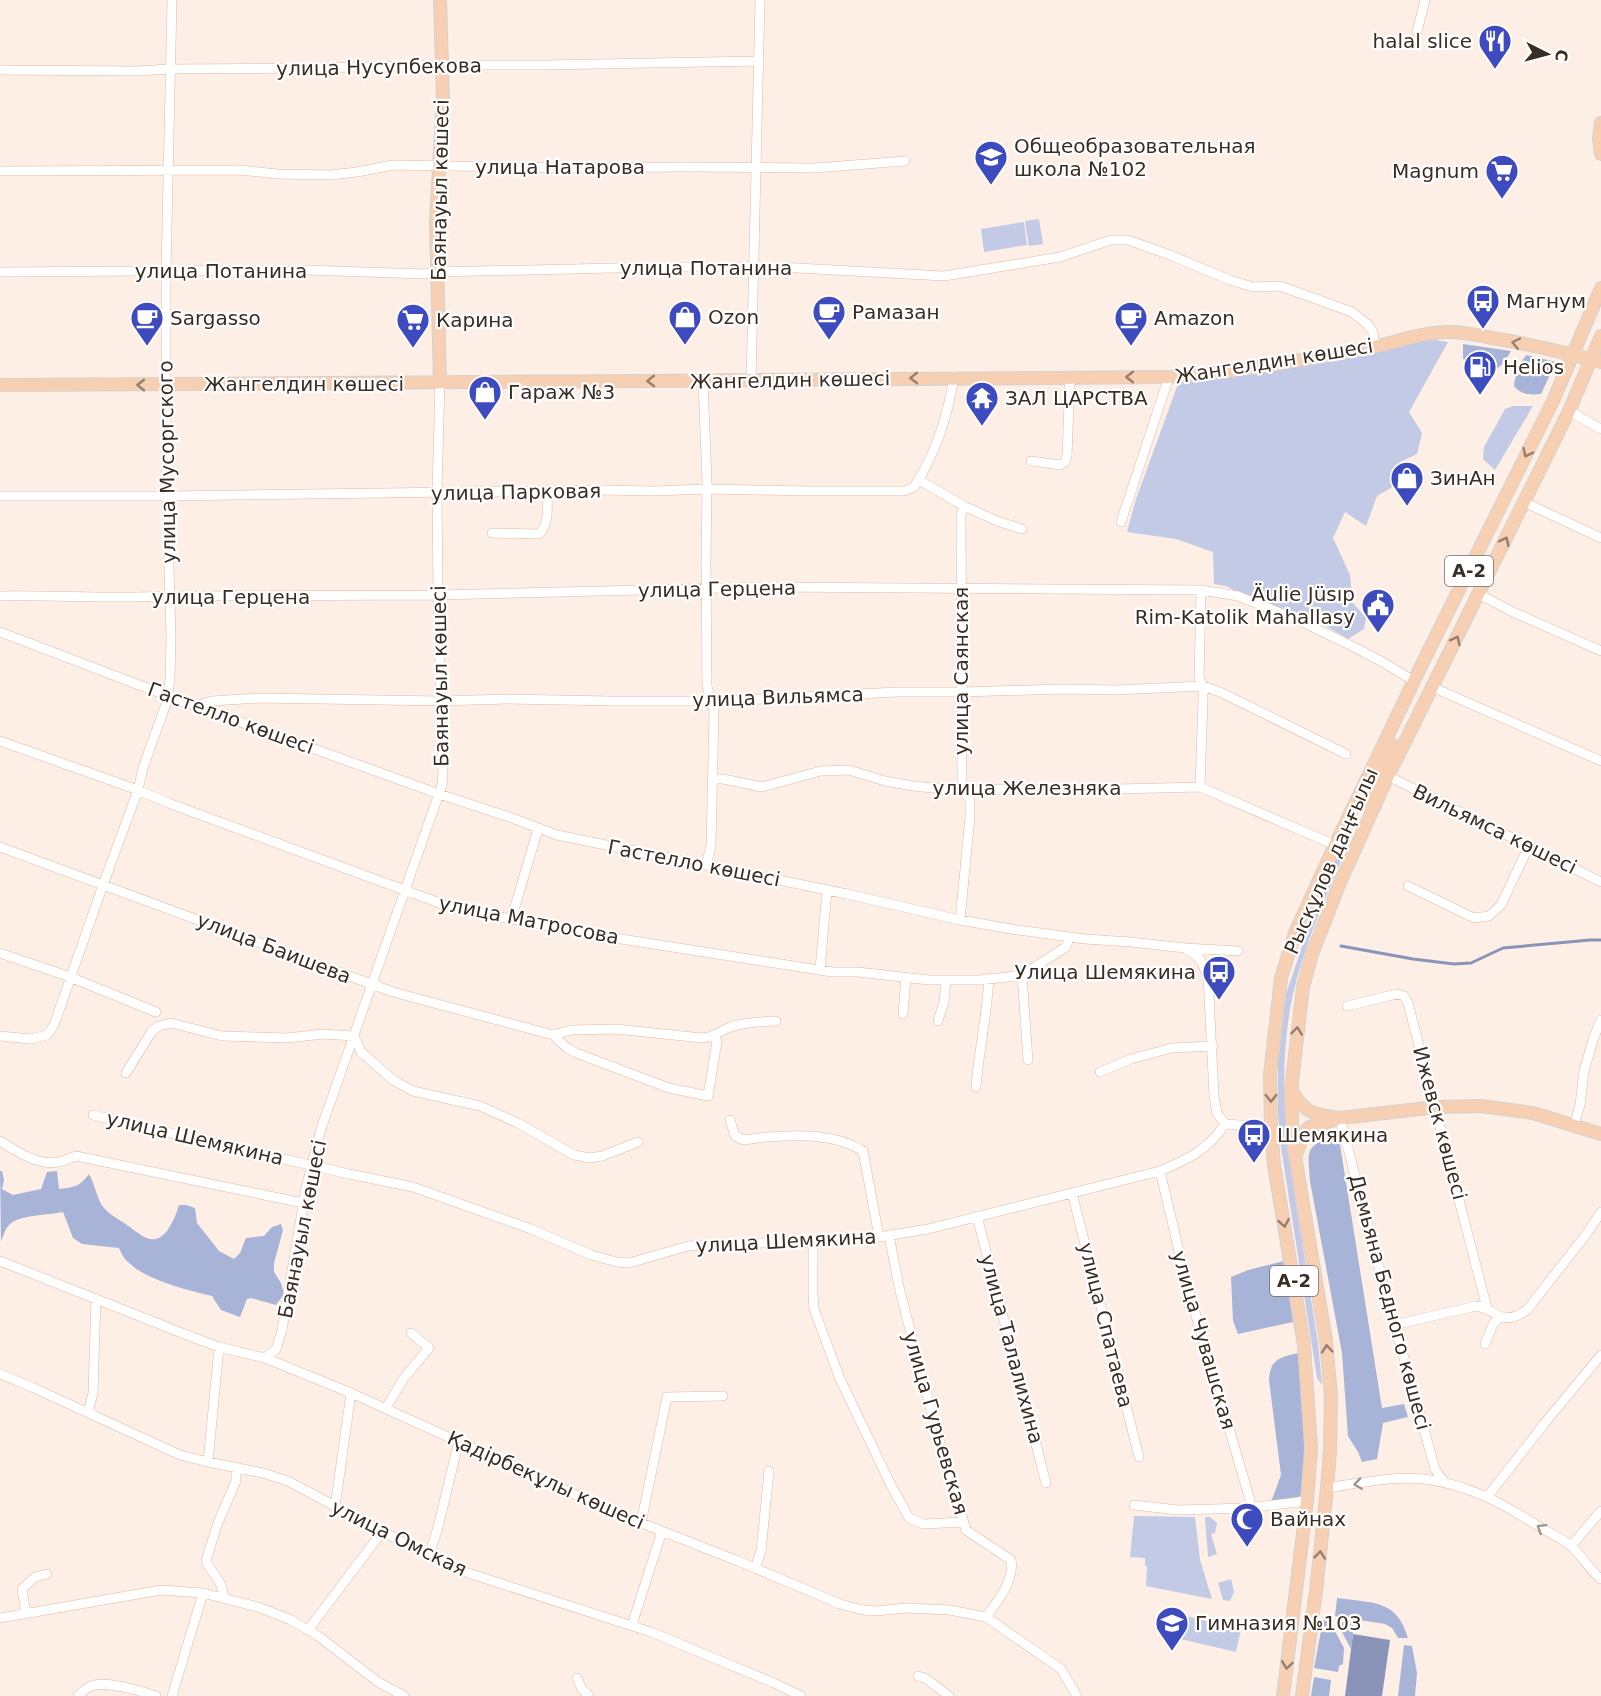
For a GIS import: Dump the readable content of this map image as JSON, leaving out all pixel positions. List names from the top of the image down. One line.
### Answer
{"streets":{"main road":["Баянауыл көшесі","Жангелдин көшесі","A-2","Рысқұлов даңғылы"],"street":["улица Нусупбекова","улица Натарова","улица Потанина","улица Мусоргского","улица Парковая","улица Герцена","улица Саянская","улица Вильямса","Гастелло көшесі","улица Железняка","Вильямса көшесі","улица Матросова","улица Баишева","Ижевск көшесі","улица Шемякина","Демьяна Бедного көшесі","улица Спатаева","улица Чувашская","улица Талалихина","улица Гурьевская","Қадірбекұлы көшесі","улица Омская"]},"crossings":[["улица Нусупбекова","Баянауыл көшесі"],["улица Нусупбекова","улица Мусоргского"],["улица Натарова","Баянауыл көшесі"],["улица Натарова","улица Мусоргского"],["Баянауыл көшесі","улица Потанина"],["Баянауыл көшесі","Жангелдин көшесі"],["Баянауыл көшесі","улица Парковая"],["Баянауыл көшесі","улица Герцена"],["Баянауыл көшесі","улица Вильямса"],["Баянауыл көшесі","Гастелло көшесі"],["Баянауыл көшесі","улица Матросова"],["Баянауыл көшесі","улица Баишева"],["Баянауыл көшесі","улица Шемякина"],["Баянауыл көшесі","Қадірбекұлы көшесі"],["улица Потанина","Жангелдин көшесі"],["улица Потанина","улица Мусоргского"],["Жангелдин көшесі","улица Мусоргского"],["Жангелдин көшесі","Рысқұлов даңғылы"],["улица Мусоргского","улица Парковая"],["улица Мусоргского","улица Герцена"],["улица Мусоргского","Гастелло көшесі"],["улица Мусоргского","улица Матросова"],["улица Мусоргского","улица Баишева"],["улица Герцена","улица Саянская"],["улица Герцена","Рысқұлов даңғылы"],["улица Саянская","улица Вильямса"],["улица Саянская","Гастелло көшесі"],["улица Саянская","улица Железняка"],["улица Вильямса","Гастелло көшесі"],["Гастелло көшесі","улица Матросова"],["улица Железняка","Рысқұлов даңғылы"],["Вильямса көшесі","Рысқұлов даңғылы"],["улица Шемякина","улица Спатаева"],["улица Шемякина","улица Чувашская"],["улица Шемякина","улица Талалихина"],["улица Шемякина","улица Гурьевская"],["улица Гурьевская","Қадірбекұлы көшесі"]],"one_way":["Жангелдин көшесі"],"places":{"restaurant":["halal slice"],"school or university":["Общеобразовательная школа №102","Гимназия №103"],"supermarket":["Magnum","Карина"],"bus stop":["Магнум","Улица Шемякина","Шемякина"],"cafe":["Рамазан","Sargasso","Amazon"],"shop":["Ozon","Гараж №3","ЗинАн"],"fuel station":["Helios"],"temple":["ЗАЛ ЦАРСТВА"],"public building":["Äulie Jüsıp Rim-Katolik Mahallasy"],"mosque":["Вайнах"]},"north":"right"}
